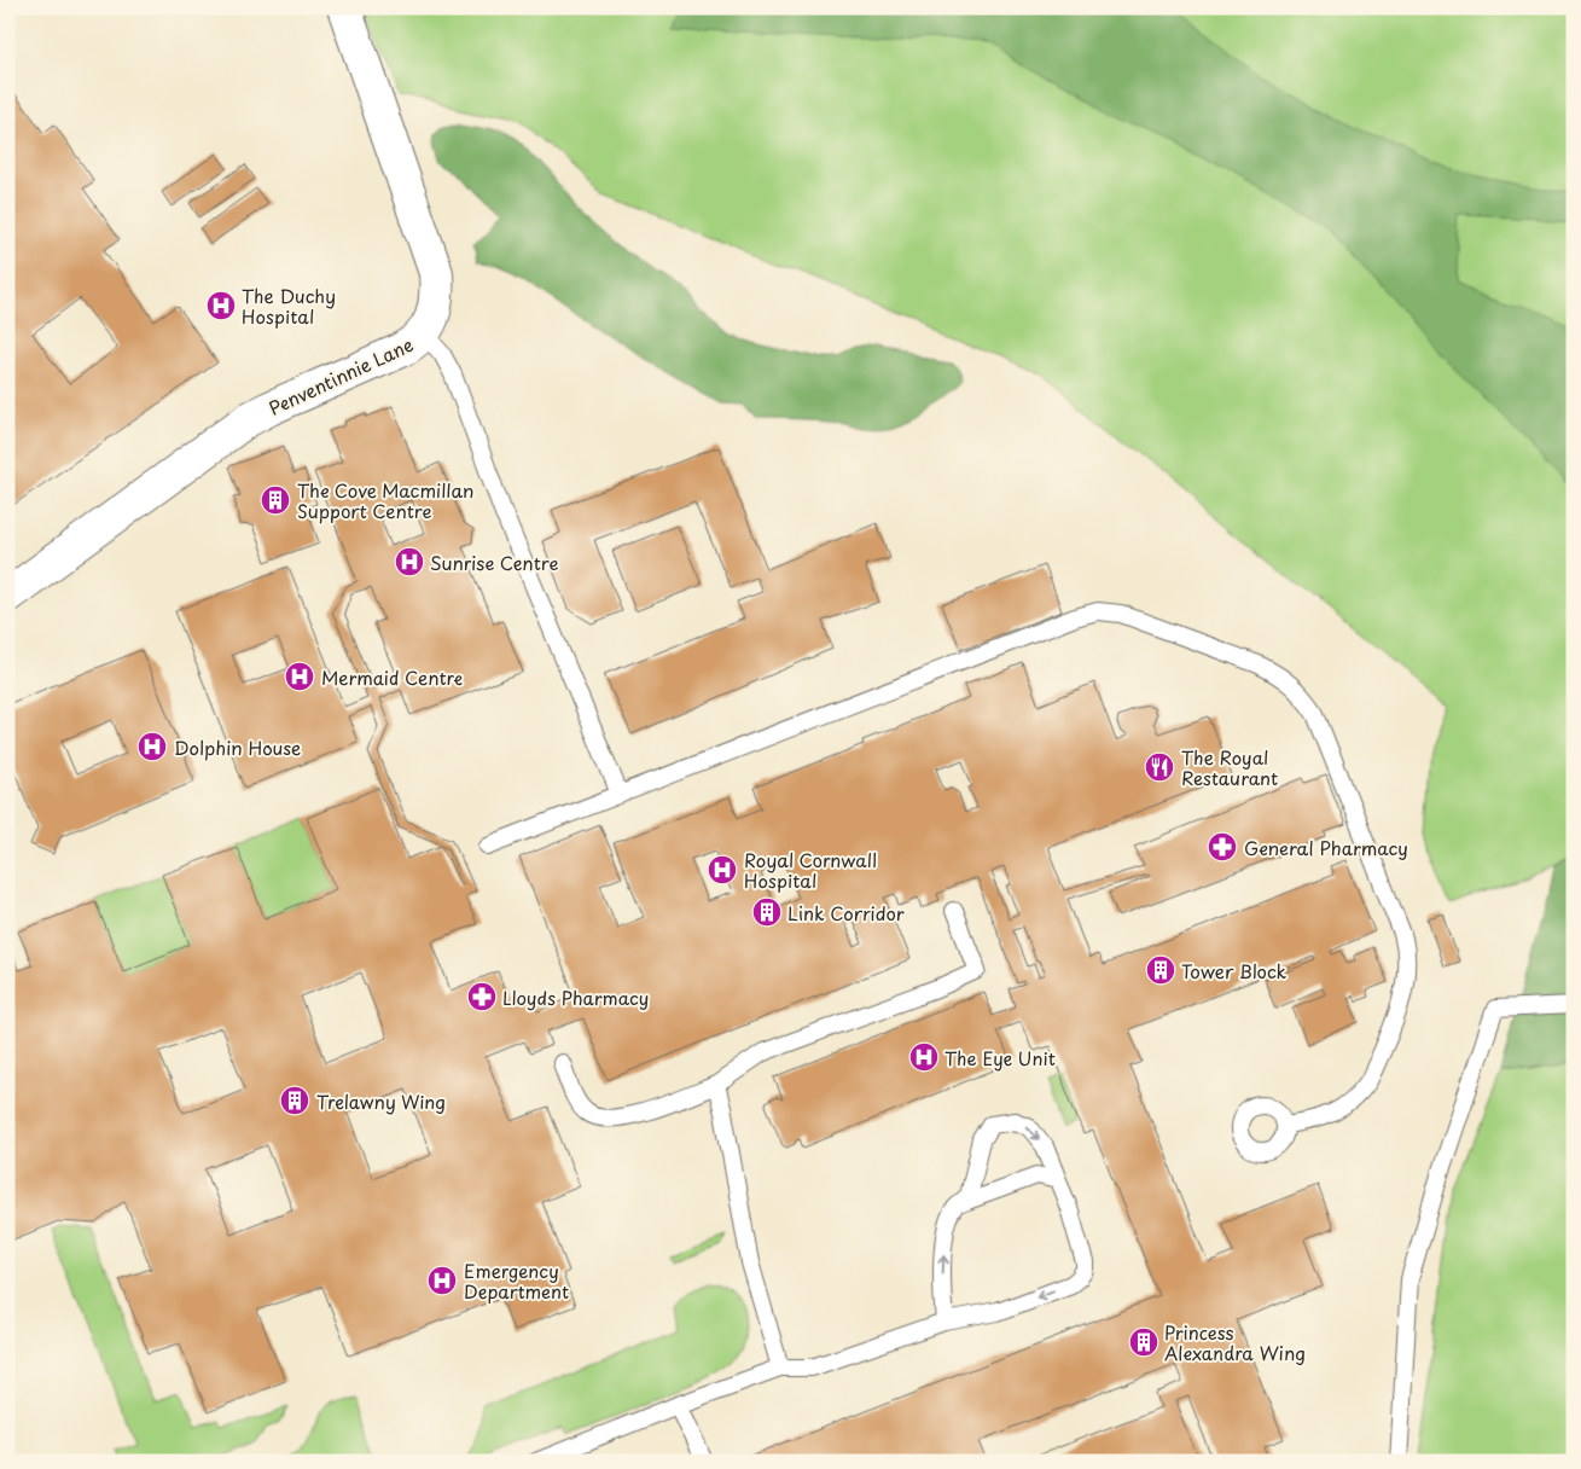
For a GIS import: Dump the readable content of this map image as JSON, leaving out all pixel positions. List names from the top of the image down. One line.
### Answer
{"streets":{"street":["Penventinnie Lane"]},"places":{"hospital":["The Duchy Hospital","Sunrise Centre","Mermaid Centre","Dolphin House","Royal Cornwall Hospital","The Eye Unit","Emergency Department"],"building":["The Cove Macmillan Support Centre","Link Corridor","Tower Block","Trelawny Wing","Princess Alexandra Wing"],"restaurant":["The Royal Restaurant"],"pharmacy":["General Pharmacy","Lloyds Pharmacy"]}}
